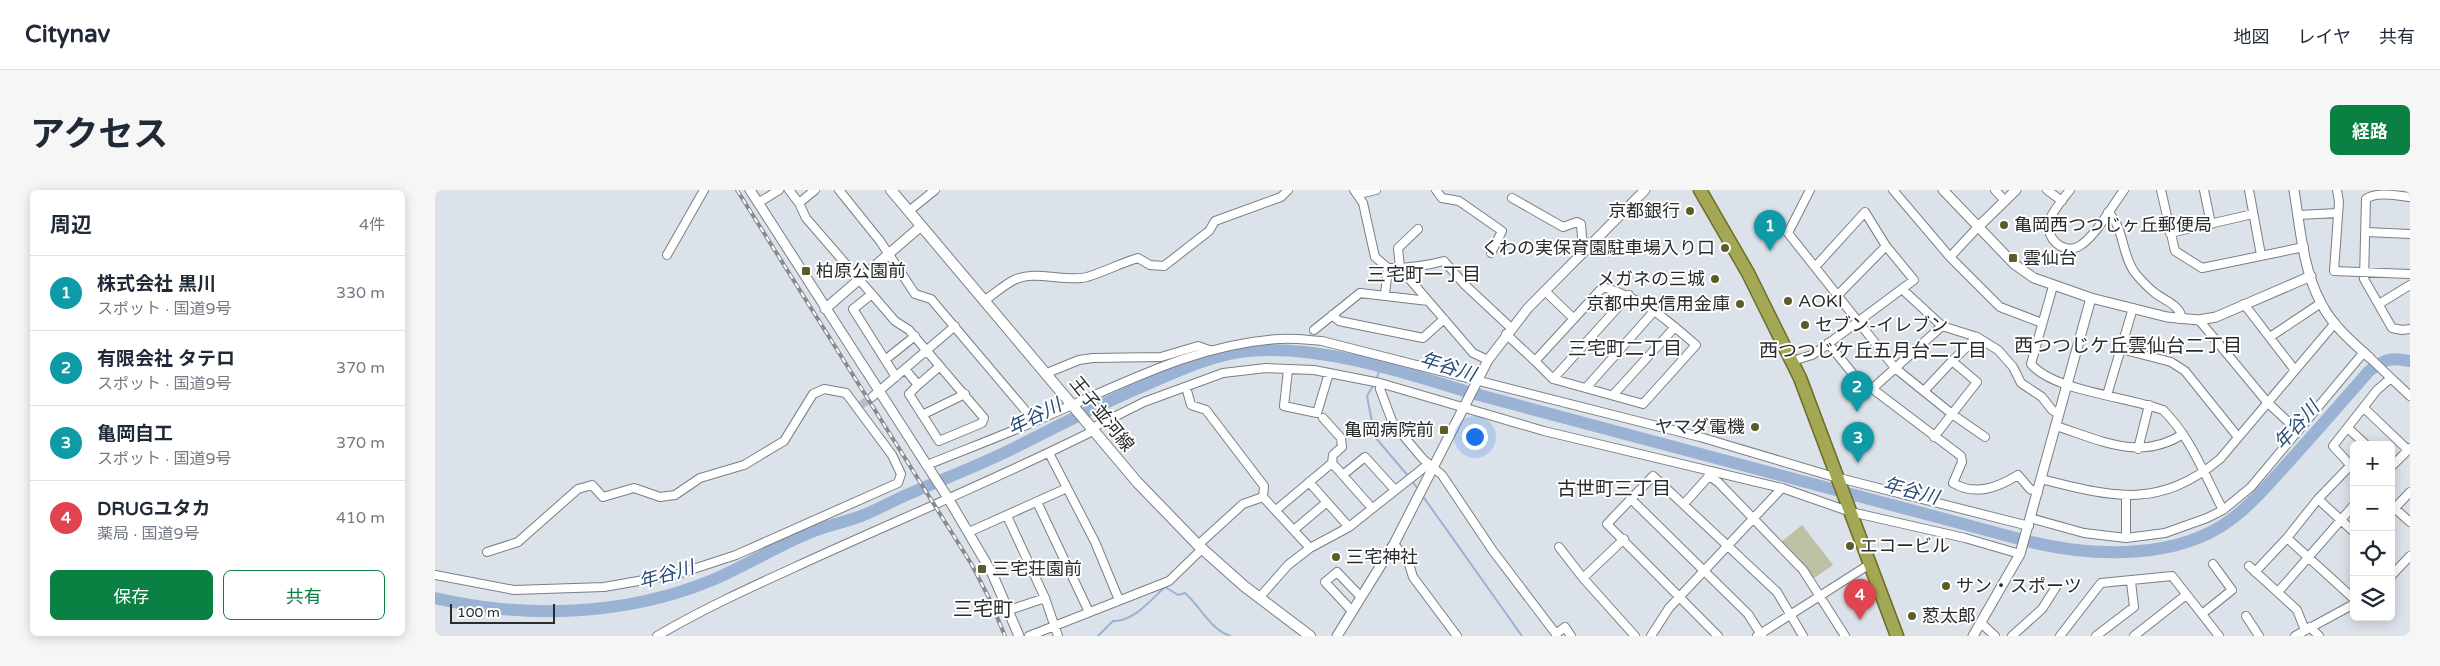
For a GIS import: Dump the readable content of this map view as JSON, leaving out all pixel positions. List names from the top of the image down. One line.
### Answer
{"streets":{"main road":["王子並河線"]},"districts":["三宅町一丁目","西つつじケ丘雲仙台二丁目","三宅町二丁目","西つつじケ丘五月台二丁目","古世町三丁目","三宅町"],"water":["年谷川"],"places":{"other":["京都銀行","亀岡西つつじヶ丘郵便局","くわの実保育園駐車場入り口","メガネの三城","AOKI","京都中央信用金庫","セブン-イレブン","ヤマダ電機","エコービル","三宅神社","サン・スポーツ","荵太郎"],"transit":["雲仙台","柏原公園前","亀岡病院前","三宅荘園前"]},"scale_bar":"100 m","page":{"header":"Citynav","nav":["地図","レイヤ","共有"],"title":"アクセス","buttons":["経路",["保存","共有"]],"heading":["周辺","4件"],"pins":["1","2","3","4"],"list":[{"mark":"1","name":"株式会社 黒川","note":"スポット · 国道9号","value":"330 m"},{"mark":"2","name":"有限会社 タテロ","note":"スポット · 国道9号","value":"370 m"},{"mark":"3","name":"亀岡自工","note":"スポット · 国道9号","value":"370 m"},{"mark":"4","name":"DRUGユタカ","note":"薬局 · 国道9号","value":"410 m"}],"map_buttons":["+","−"],"scale":"100 m"}}
